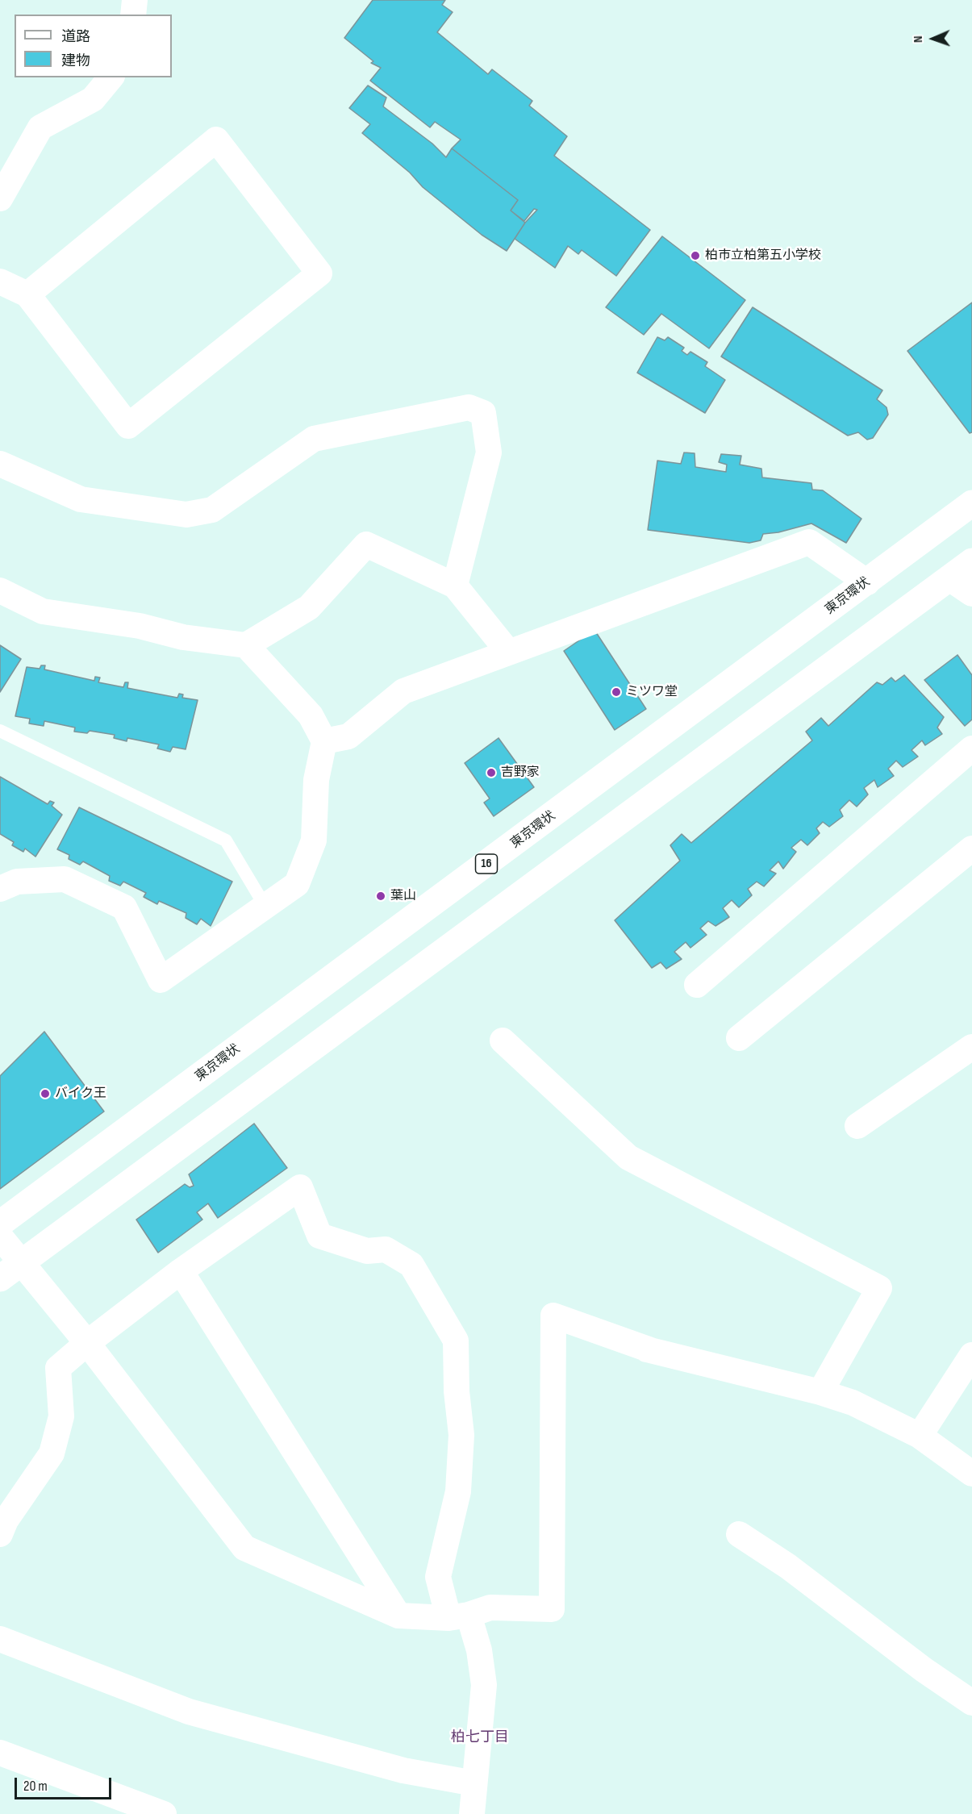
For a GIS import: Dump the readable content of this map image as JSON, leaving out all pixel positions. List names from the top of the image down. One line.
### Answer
{"streets":{"highway":["東京環状","16"]},"districts":["柏七丁目"],"places":["柏市立柏第五小学校","ミツワ堂","吉野家","葉山","バイク王"],"legend":["道路","建物"],"scale_bar":"20 m","north":"left"}
